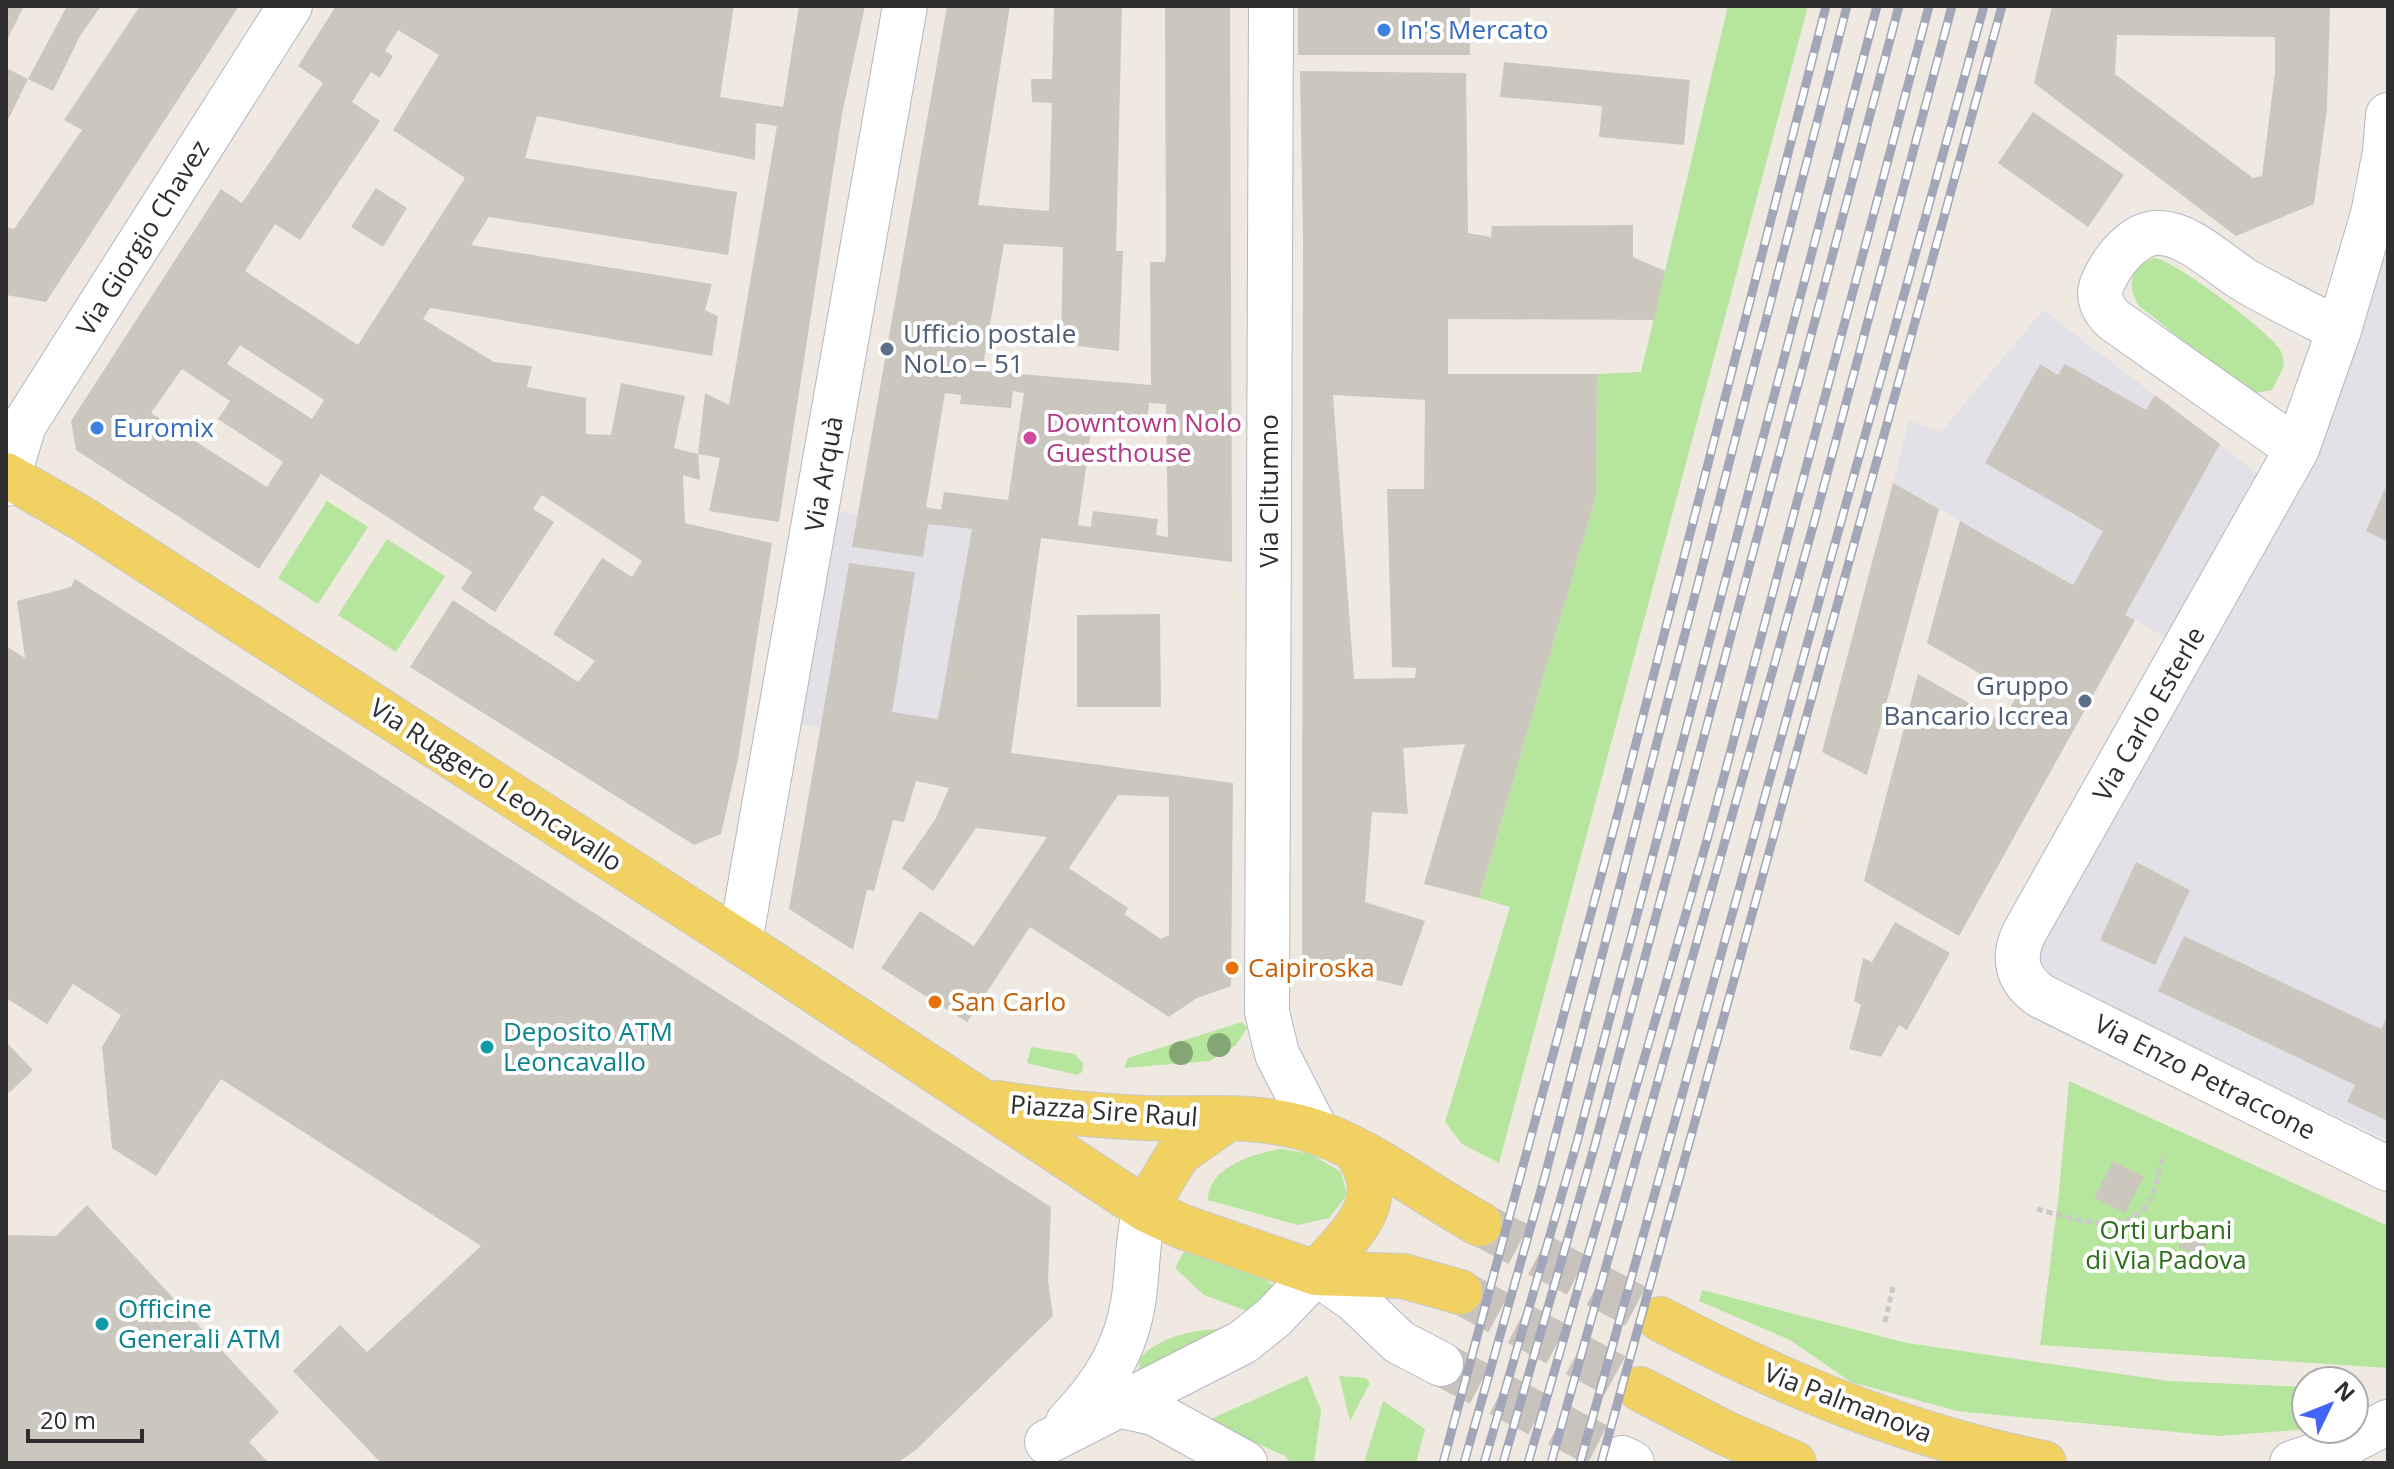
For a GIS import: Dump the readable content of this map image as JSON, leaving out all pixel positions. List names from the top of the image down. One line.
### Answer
{"streets":{"main road":["Via Ruggero Leoncavallo","Piazza Sire Raul","Via Palmanova"],"street":["Via Giorgio Chavez","Via Arquà","Via Clitumno","Via Carlo Esterle","Via Enzo Petraccone"]},"crossings":[["Via Giorgio Chavez","Via Ruggero Leoncavallo"],["Via Arquà","Via Ruggero Leoncavallo"],["Via Clitumno","Piazza Sire Raul"],["Via Carlo Esterle","Via Enzo Petraccone"],["Via Ruggero Leoncavallo","Piazza Sire Raul"]],"parks":["Orti urbani di Via Padova"],"places":["In's Mercato","Ufficio postale NoLo – 51","Euromix","Downtown Nolo Guesthouse","Gruppo Bancario Iccrea","Caipiroska","San Carlo","Deposito ATM Leoncavallo","Officine Generali ATM"],"scale_bar":"20 m","north":"top right"}
